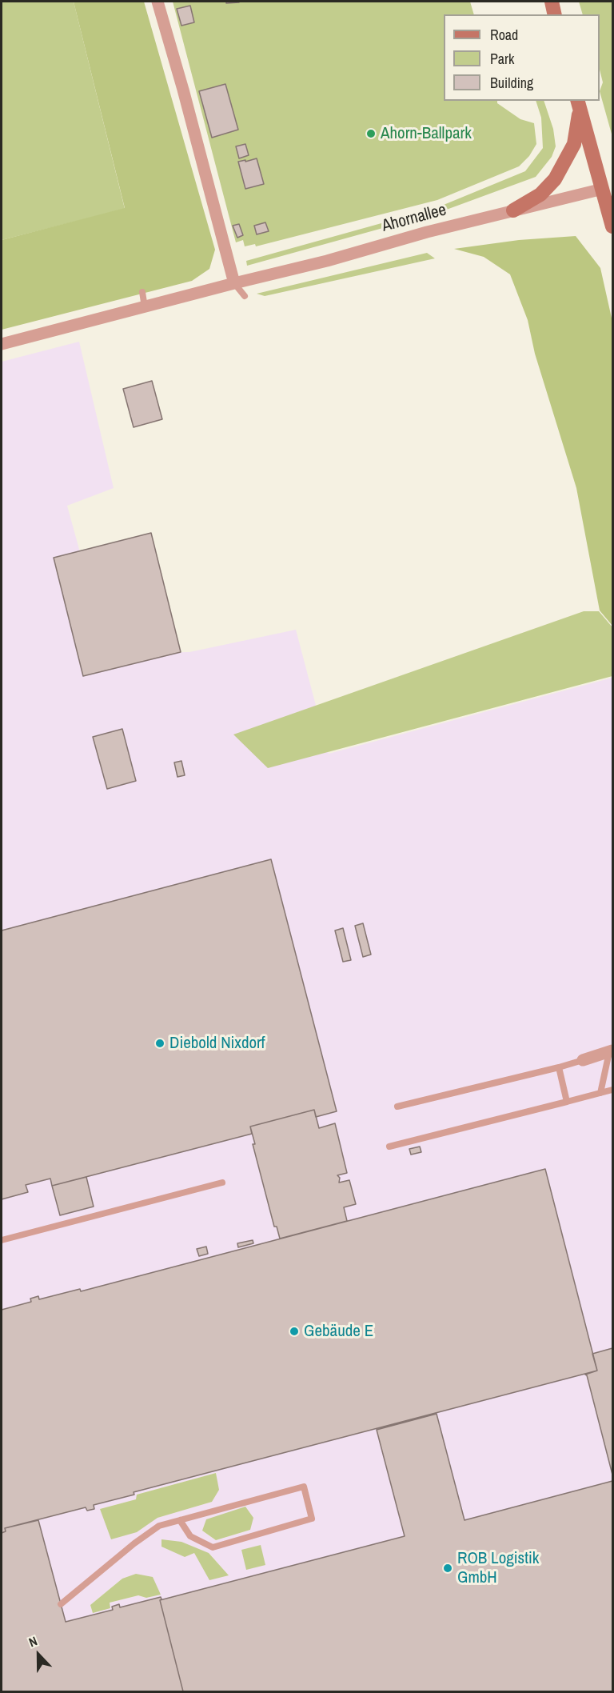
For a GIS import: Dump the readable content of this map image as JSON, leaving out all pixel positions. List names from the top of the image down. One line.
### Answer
{"streets":{"street":["Ahornallee"]},"places":["Ahorn-Ballpark","Diebold Nixdorf","Gebäude E","ROB Logistik GmbH"],"legend":["Road","Park","Building"],"north":"top"}
